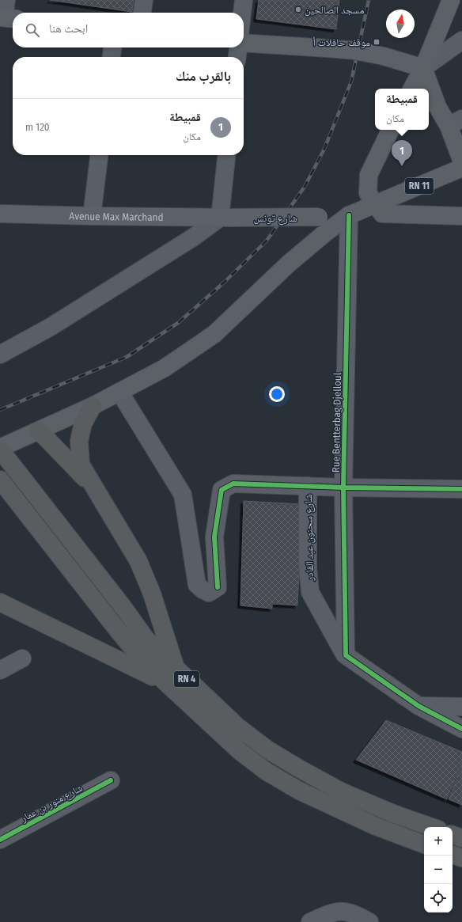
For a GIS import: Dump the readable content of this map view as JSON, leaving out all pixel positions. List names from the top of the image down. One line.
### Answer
{"streets":{"highway":["RN 4"],"main road":["RN 11","Avenue Max Marchand","شارع تونس"],"street":["Rue Bentterbag Djelloul","شارع سحنون عبد القادر","شارع منور بن عمار"]},"crossings":[["RN 11","شارع تونس"],["RN 11","Rue Bentterbag Djelloul"],["Avenue Max Marchand","شارع تونس"],["شارع تونس","Rue Bentterbag Djelloul"],["Rue Bentterbag Djelloul","شارع سحنون عبد القادر"]],"places":{"other":["مسجد الصالحين"],"transit":["موقف حافلات أ"]},"north":"top","page":{"search":"ابحث هنا","heading":"بالقرب منك","popup":["قمبيطة","مكان"],"list":[{"mark":"1","name":"قمبيطة","note":"مكان","value":"120 m"}],"pins":"1","map_buttons":["+","−"]}}
